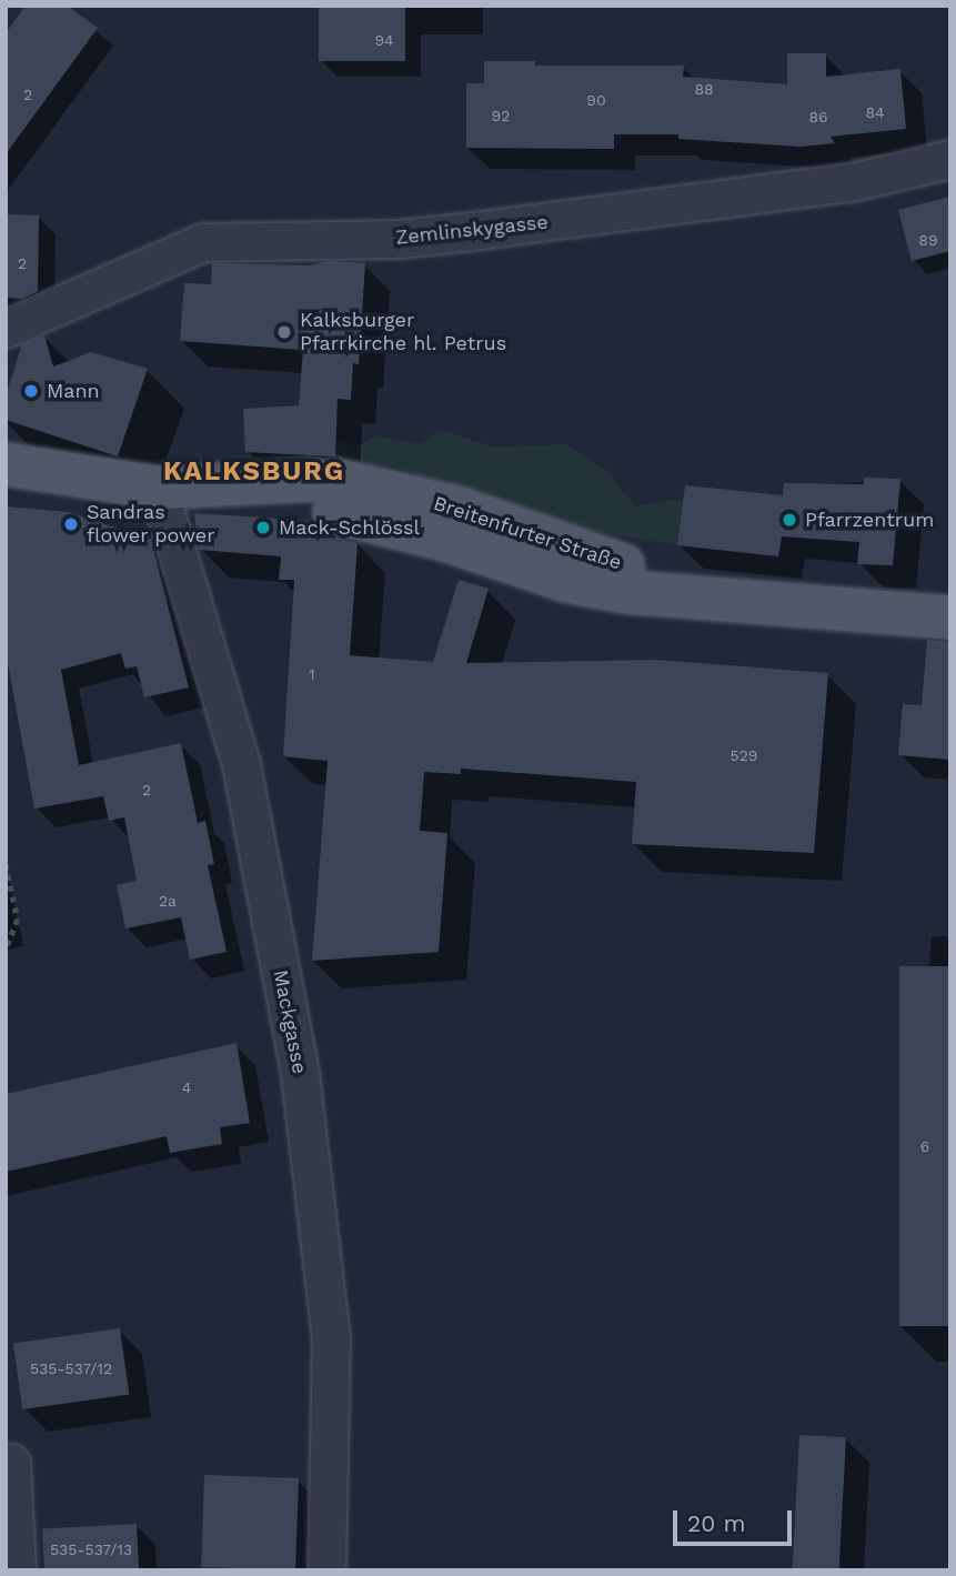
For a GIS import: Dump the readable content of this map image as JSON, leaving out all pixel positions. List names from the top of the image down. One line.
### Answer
{"streets":{"main road":["Breitenfurter Straße"],"street":["Zemlinskygasse","Mackgasse"]},"crossings":[["Breitenfurter Straße","Mackgasse"]],"districts":["KALKSBURG"],"places":["Kalksburger Pfarrkirche hl. Petrus","Mann","Pfarrzentrum","Sandras flower power","Mack-Schlössl"],"house_numbers":["94","88","2","90","84","92","86","89","2","1","529","2","2a","4","6","535-537/12","535-537/13"],"scale_bar":"20 m"}
